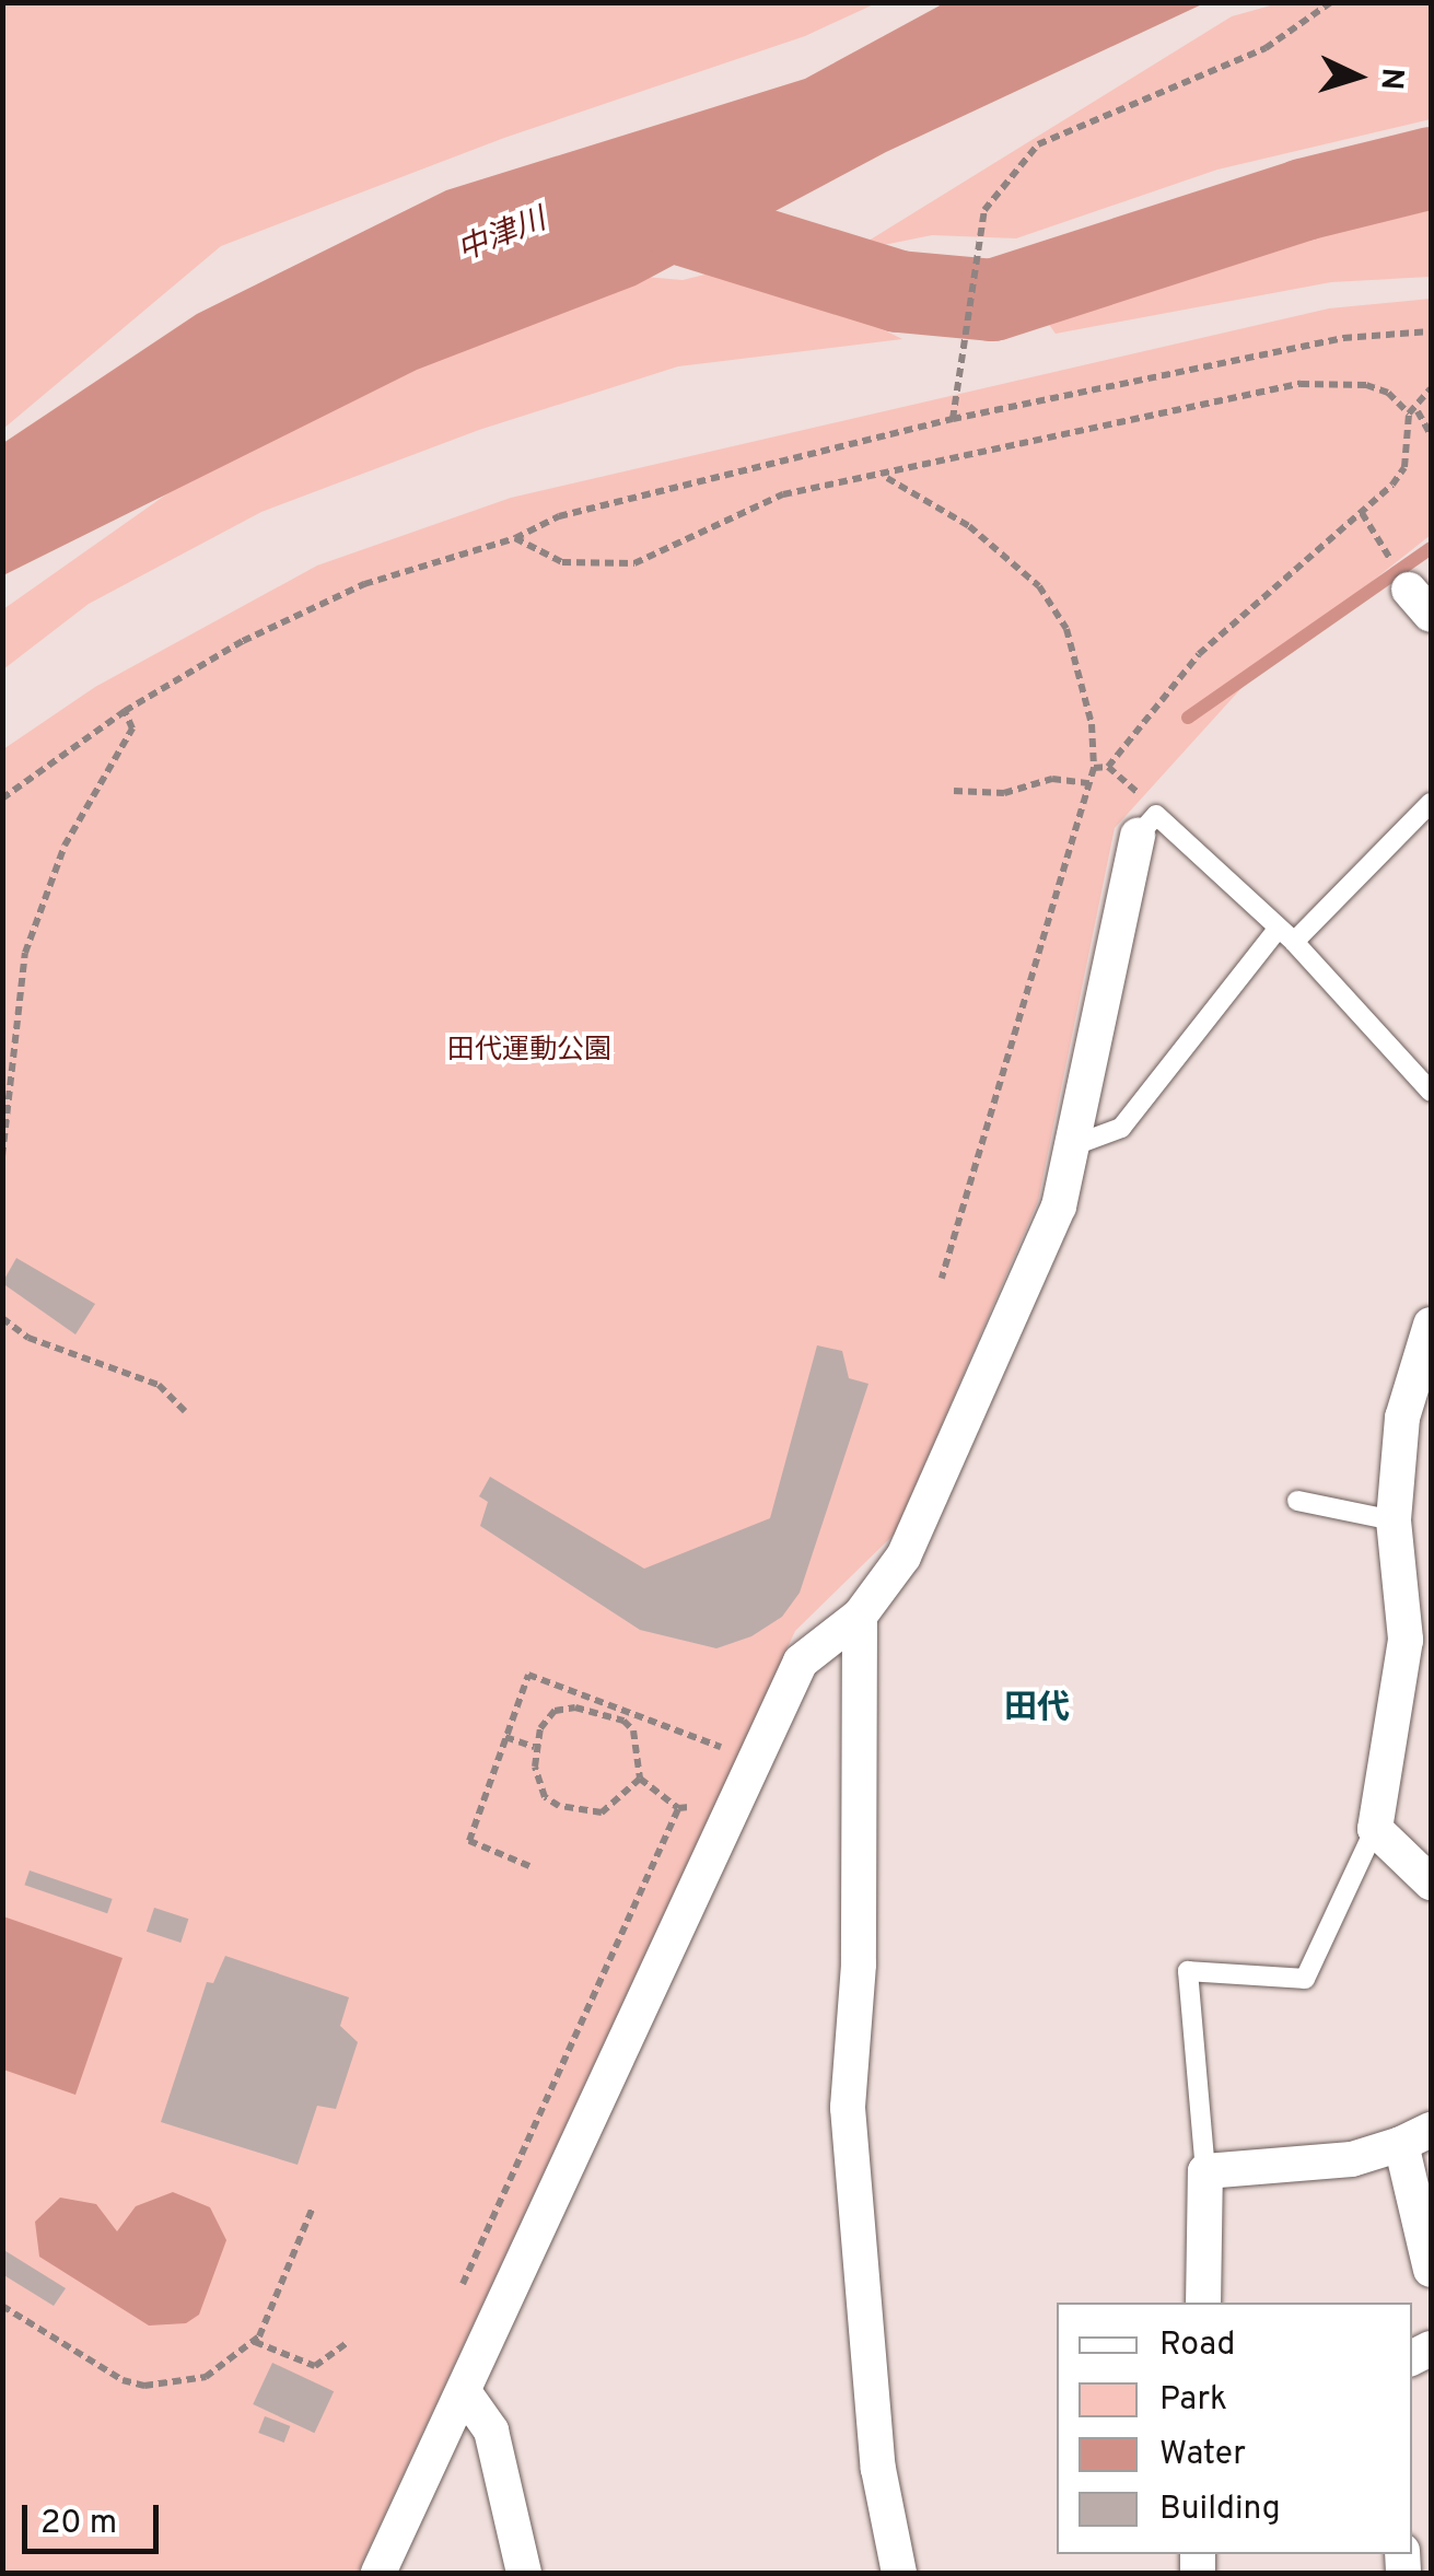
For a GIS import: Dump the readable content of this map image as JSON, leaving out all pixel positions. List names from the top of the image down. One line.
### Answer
{"districts":["田代"],"water":["中津川"],"parks":["田代運動公園"],"legend":["Road","Park","Water","Building"],"scale_bar":"20 m","north":"right"}
